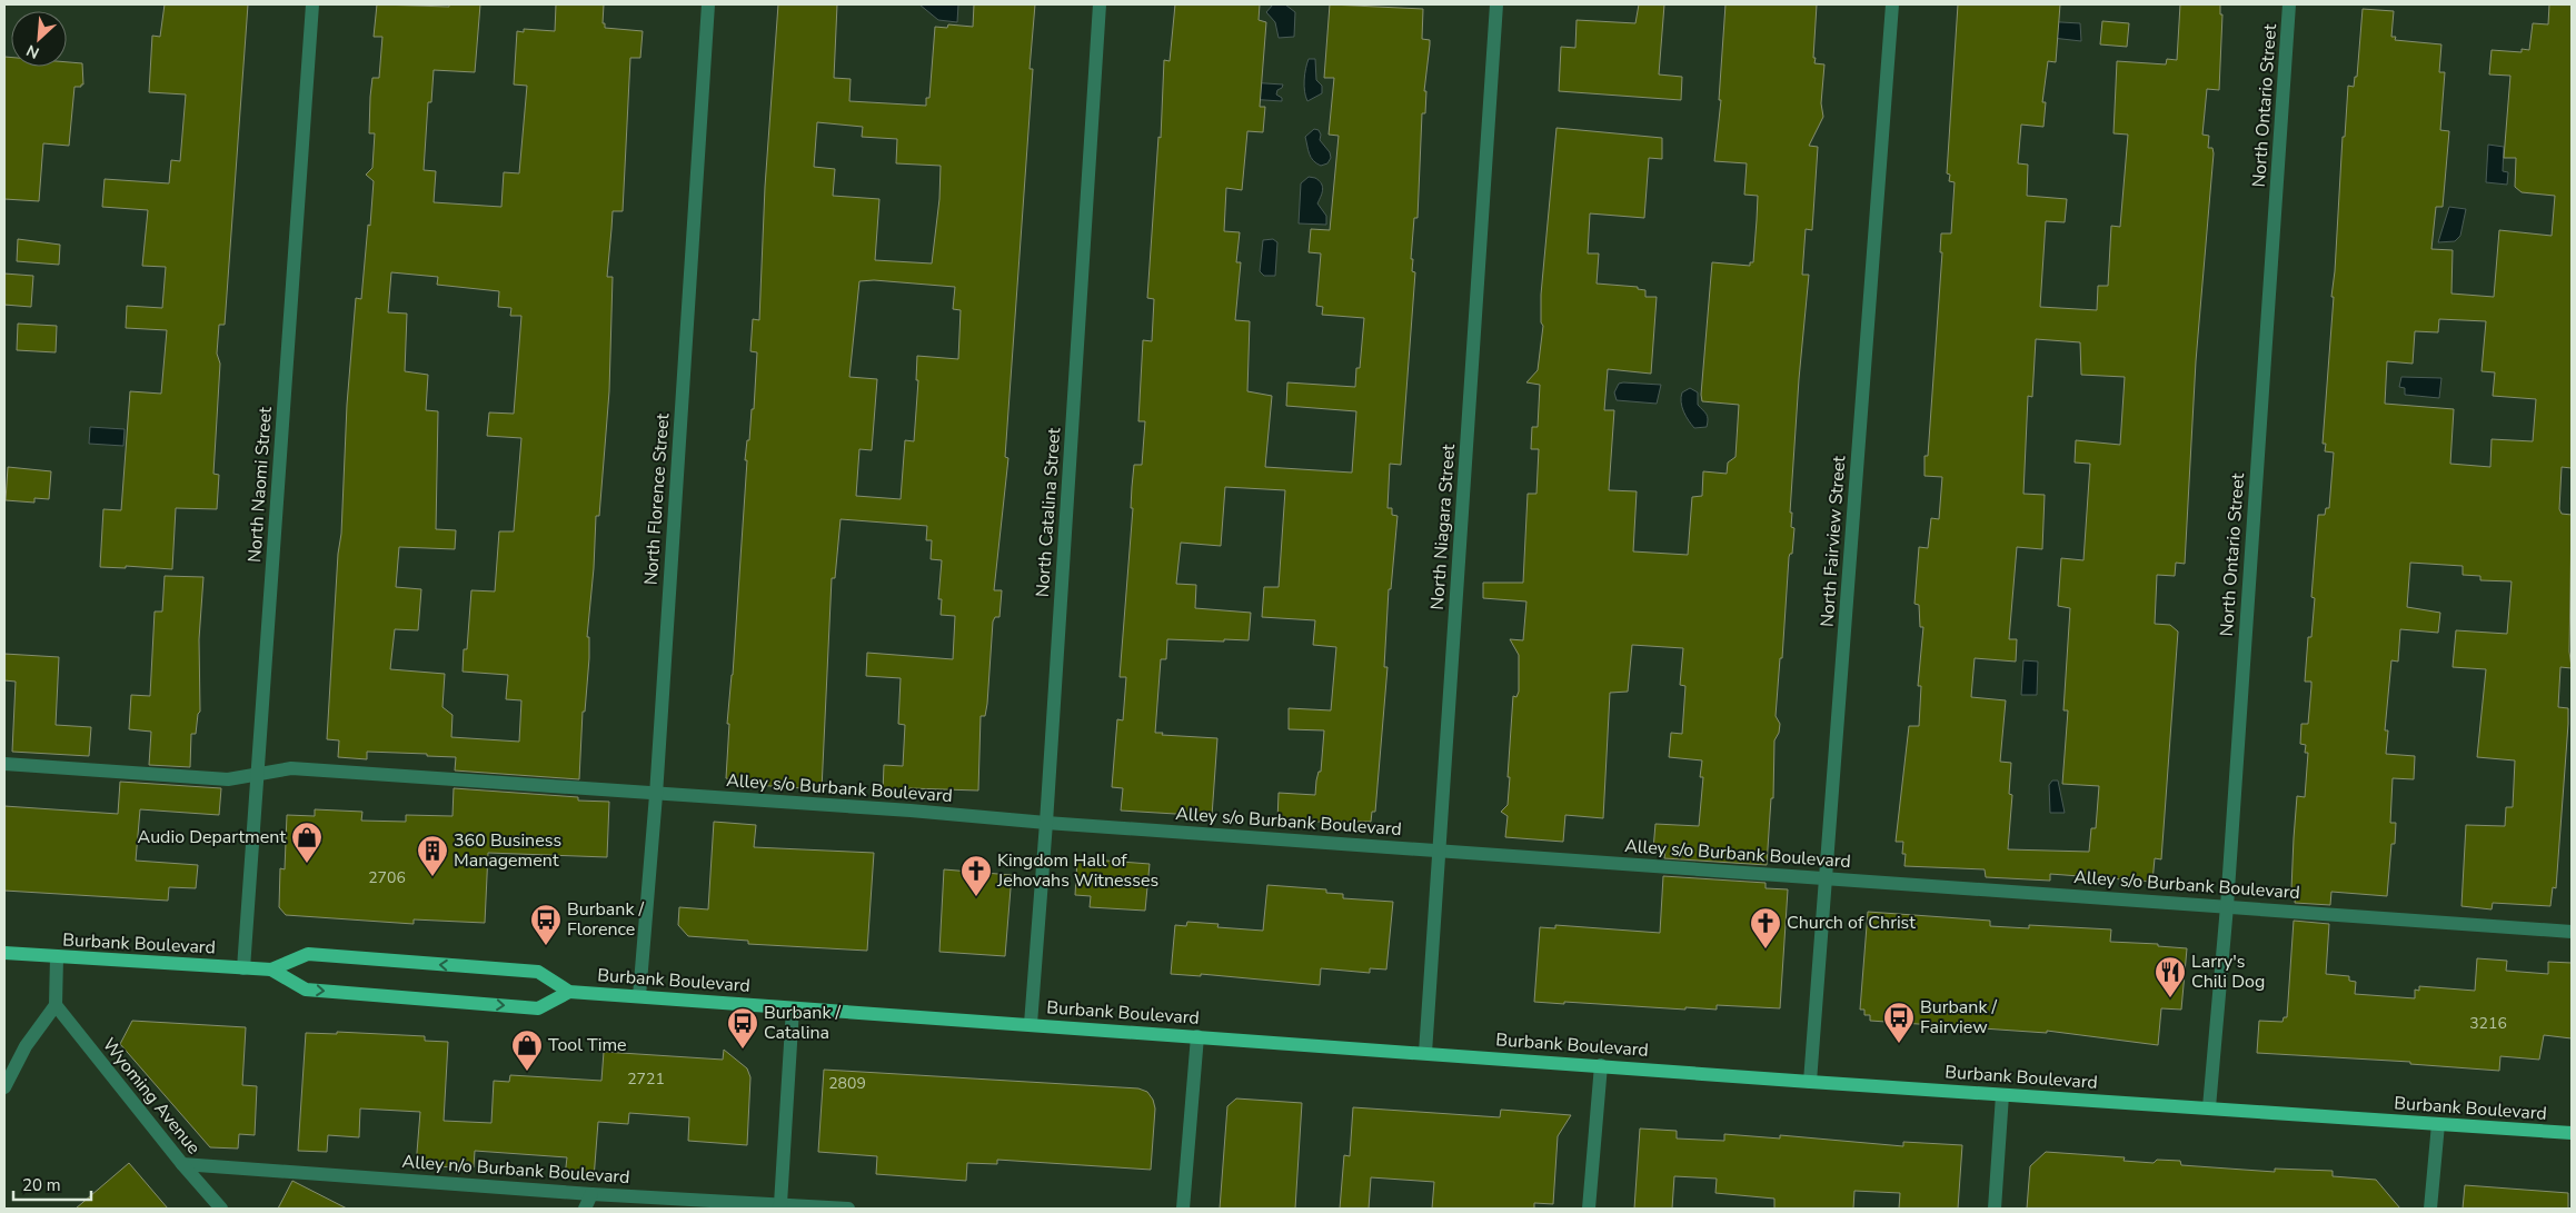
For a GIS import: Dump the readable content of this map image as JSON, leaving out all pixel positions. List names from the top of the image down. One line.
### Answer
{"streets":{"main road":["Burbank Boulevard"],"street":["North Ontario Street","North Naomi Street","North Florence Street","North Catalina Street","North Niagara Street","North Fairview Street","Alley s/o Burbank Boulevard","Wyoming Avenue","Alley n/o Burbank Boulevard"]},"crossings":[["North Ontario Street","Alley s/o Burbank Boulevard"],["North Ontario Street","Burbank Boulevard"],["North Naomi Street","Alley s/o Burbank Boulevard"],["North Naomi Street","Burbank Boulevard"],["North Florence Street","Alley s/o Burbank Boulevard"],["North Florence Street","Burbank Boulevard"],["North Catalina Street","Alley s/o Burbank Boulevard"],["North Catalina Street","Burbank Boulevard"],["North Niagara Street","Alley s/o Burbank Boulevard"],["North Niagara Street","Burbank Boulevard"],["North Fairview Street","Alley s/o Burbank Boulevard"],["North Fairview Street","Burbank Boulevard"],["Wyoming Avenue","Alley n/o Burbank Boulevard"]],"places":{"shop":["Audio Department","Tool Time"],"building":["360 Business Management"],"church":["Kingdom Hall of Jehovahs Witnesses","Church of Christ"],"bus stop":["Burbank / Florence","Burbank / Fairview","Burbank / Catalina"],"restaurant":["Larry's Chili Dog"]},"house_numbers":["2706","3216","2721","2809"],"scale_bar":"20 m","north":"bottom left"}
